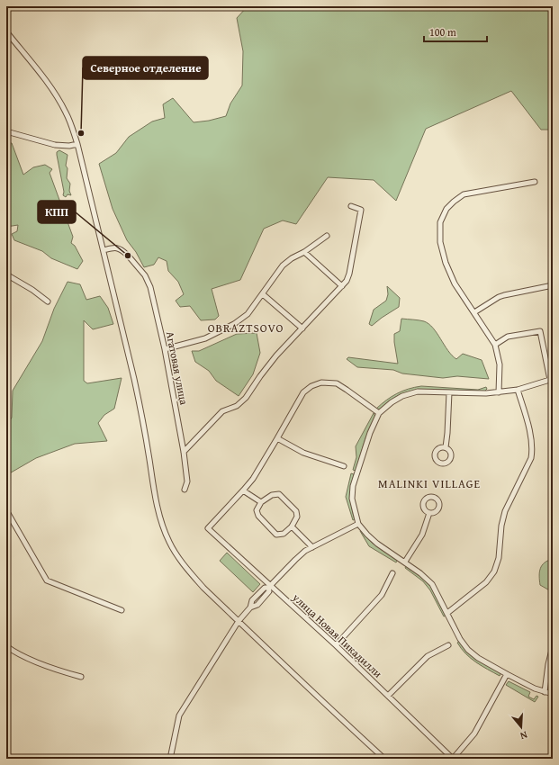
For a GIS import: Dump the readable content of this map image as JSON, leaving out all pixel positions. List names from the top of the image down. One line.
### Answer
{"streets":{"street":["Агатовая улица","улица Новая Пикадилли"]},"districts":["OBRAZTSOVO","MALINKI VILLAGE"],"places":["Северное отделение","КПП"],"scale_bar":"100 m","north":"bottom"}
